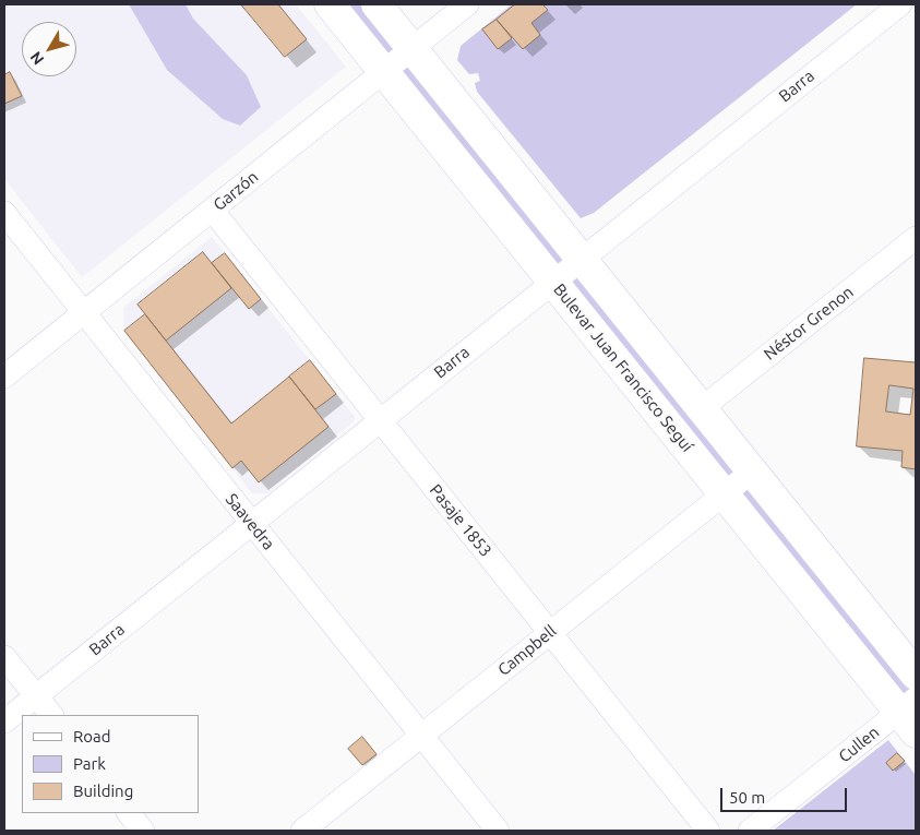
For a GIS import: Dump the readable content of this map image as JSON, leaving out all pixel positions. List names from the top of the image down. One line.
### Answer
{"streets":{"main road":["Bulevar Juan Francisco Seguí"],"street":["Barra","Garzón","Néstor Grenon","Pasaje 1853","Saavedra","Campbell","Cullen"]},"crossings":[["Barra","Bulevar Juan Francisco Seguí"],["Barra","Pasaje 1853"],["Barra","Saavedra"],["Garzón","Bulevar Juan Francisco Seguí"],["Garzón","Pasaje 1853"],["Garzón","Saavedra"],["Bulevar Juan Francisco Seguí","Campbell"],["Bulevar Juan Francisco Seguí","Cullen"],["Pasaje 1853","Campbell"],["Saavedra","Campbell"]],"legend":["Road","Park","Building"],"scale_bar":"50 m","north":"bottom left"}
